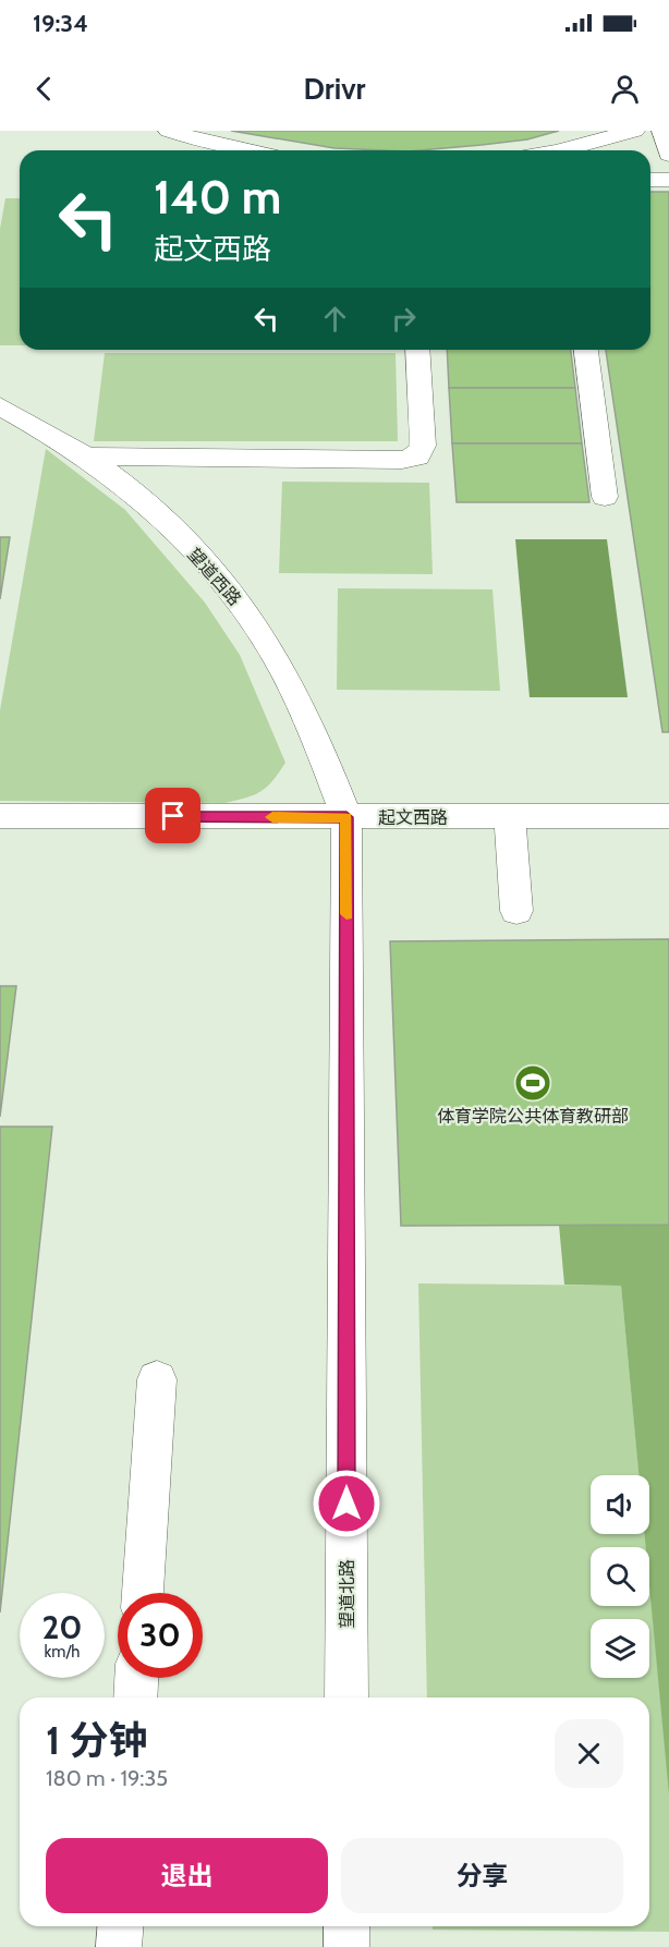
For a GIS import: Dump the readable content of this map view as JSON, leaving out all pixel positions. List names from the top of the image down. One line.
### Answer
{"streets":{"street":["望道西路","起文西路","望道北路"]},"crossings":[["望道西路","起文西路"],["望道西路","望道北路"],["起文西路","望道北路"]],"places":{"sports":["体育学院公共体育教研部"]},"page":{"status":"19:34","header":"Drivr","turn":["140 m","起文西路"],"speed":"20 km/h","limit":"30","heading":["1 分钟","180 m · 19:35"],"buttons":["退出","分享"]}}
